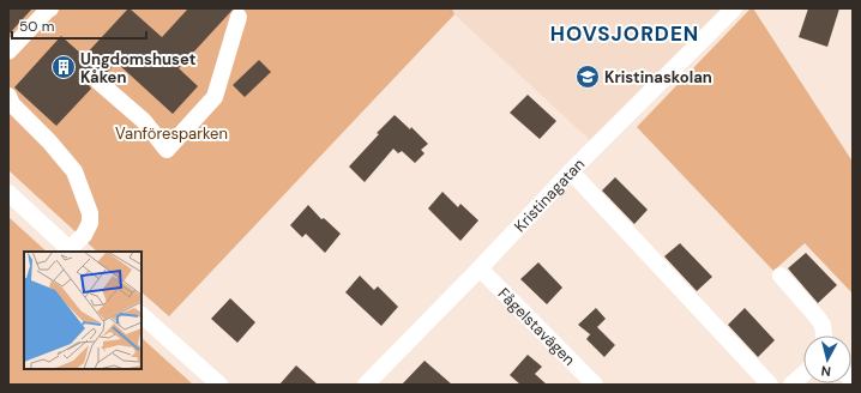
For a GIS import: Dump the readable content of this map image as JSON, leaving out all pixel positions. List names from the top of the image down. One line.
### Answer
{"streets":{"street":["Kristinagatan","Fågelstavägen"]},"crossings":[["Kristinagatan","Fågelstavägen"]],"districts":["HOVSJORDEN"],"parks":["Vanföresparken"],"places":{"building":["Ungdomshuset Kåken"],"school or university":["Kristinaskolan"]},"scale_bar":"50 m","north":"bottom"}
